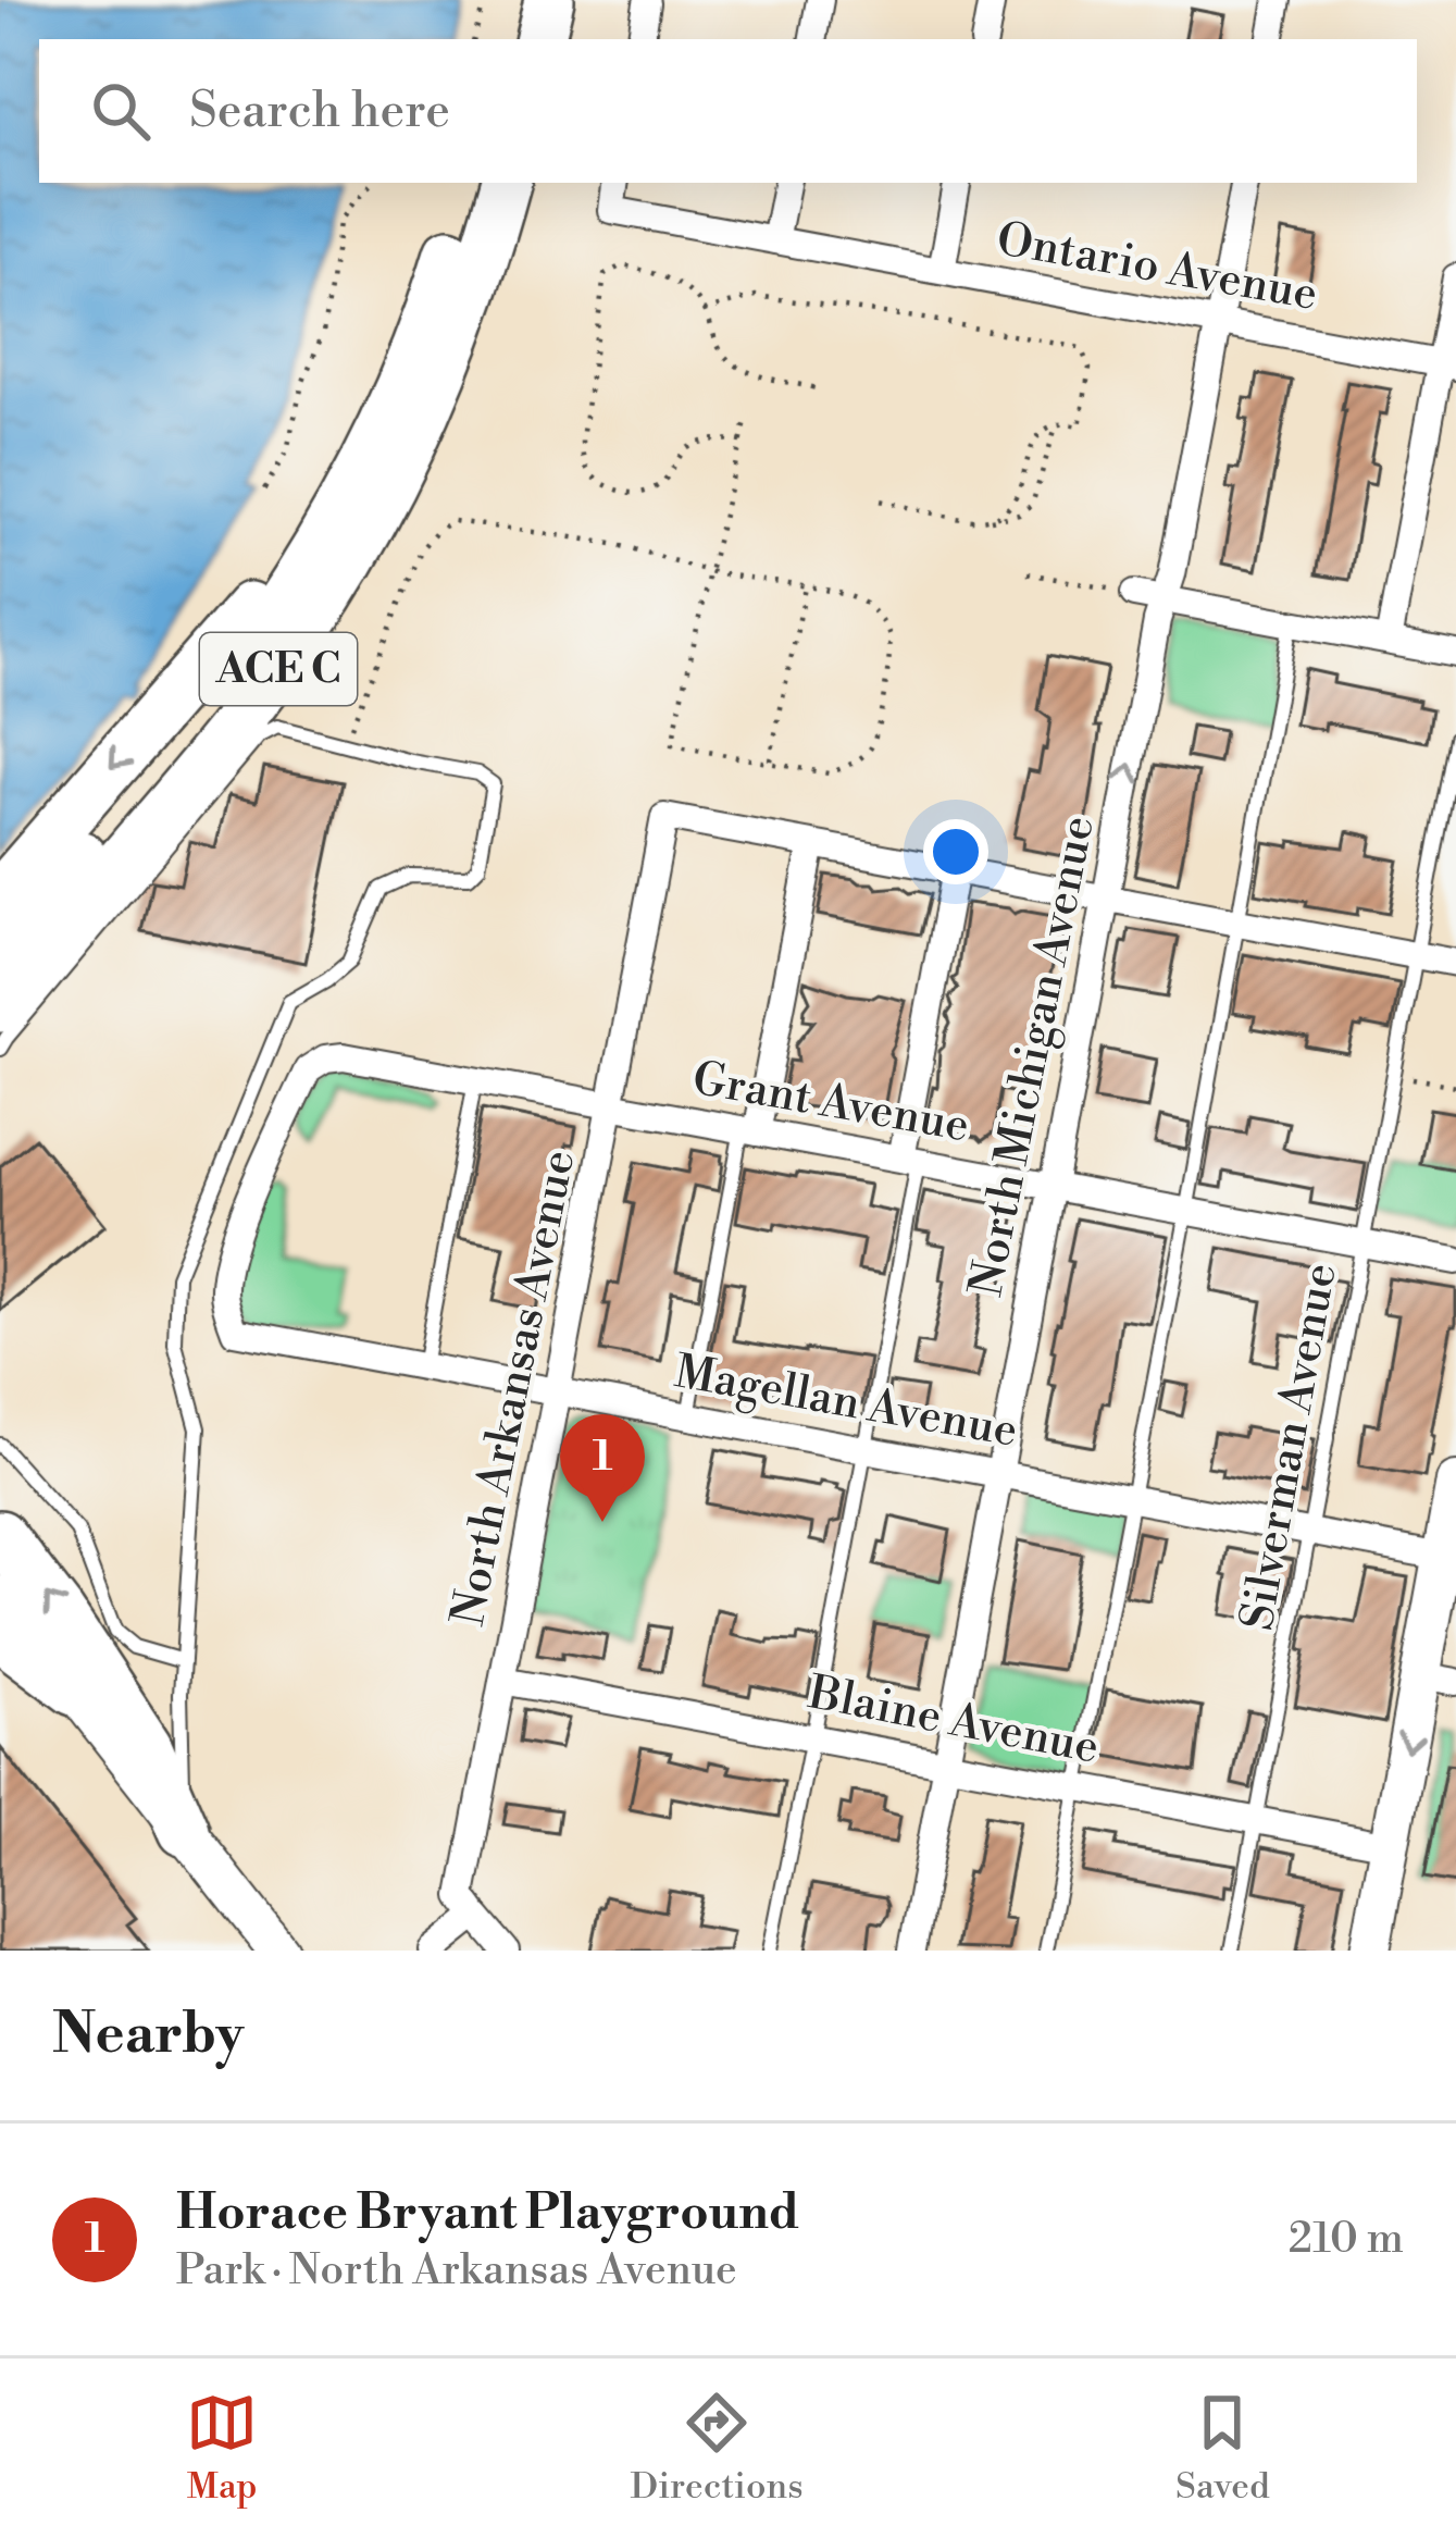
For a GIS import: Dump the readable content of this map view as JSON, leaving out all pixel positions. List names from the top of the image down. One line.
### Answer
{"streets":{"highway":["ACE C"],"street":["Ontario Avenue","North Michigan Avenue","Grant Avenue","North Arkansas Avenue","Magellan Avenue","Blaine Avenue"],"lane":["Silverman Avenue"]},"crossings":[["Ontario Avenue","North Michigan Avenue"],["North Michigan Avenue","Grant Avenue"],["North Michigan Avenue","Magellan Avenue"],["North Michigan Avenue","Blaine Avenue"],["Grant Avenue","North Arkansas Avenue"],["Grant Avenue","Magellan Avenue"],["Grant Avenue","Silverman Avenue"],["North Arkansas Avenue","Magellan Avenue"],["North Arkansas Avenue","Blaine Avenue"],["Magellan Avenue","Silverman Avenue"],["Silverman Avenue","Blaine Avenue"]],"page":{"search":"Search here","pins":"1","heading":"Nearby","list":[{"mark":"1","name":"Horace Bryant Playground","note":"Park · North Arkansas Avenue","value":"210 m"}],"nav":["Map","Directions","Saved"]}}
